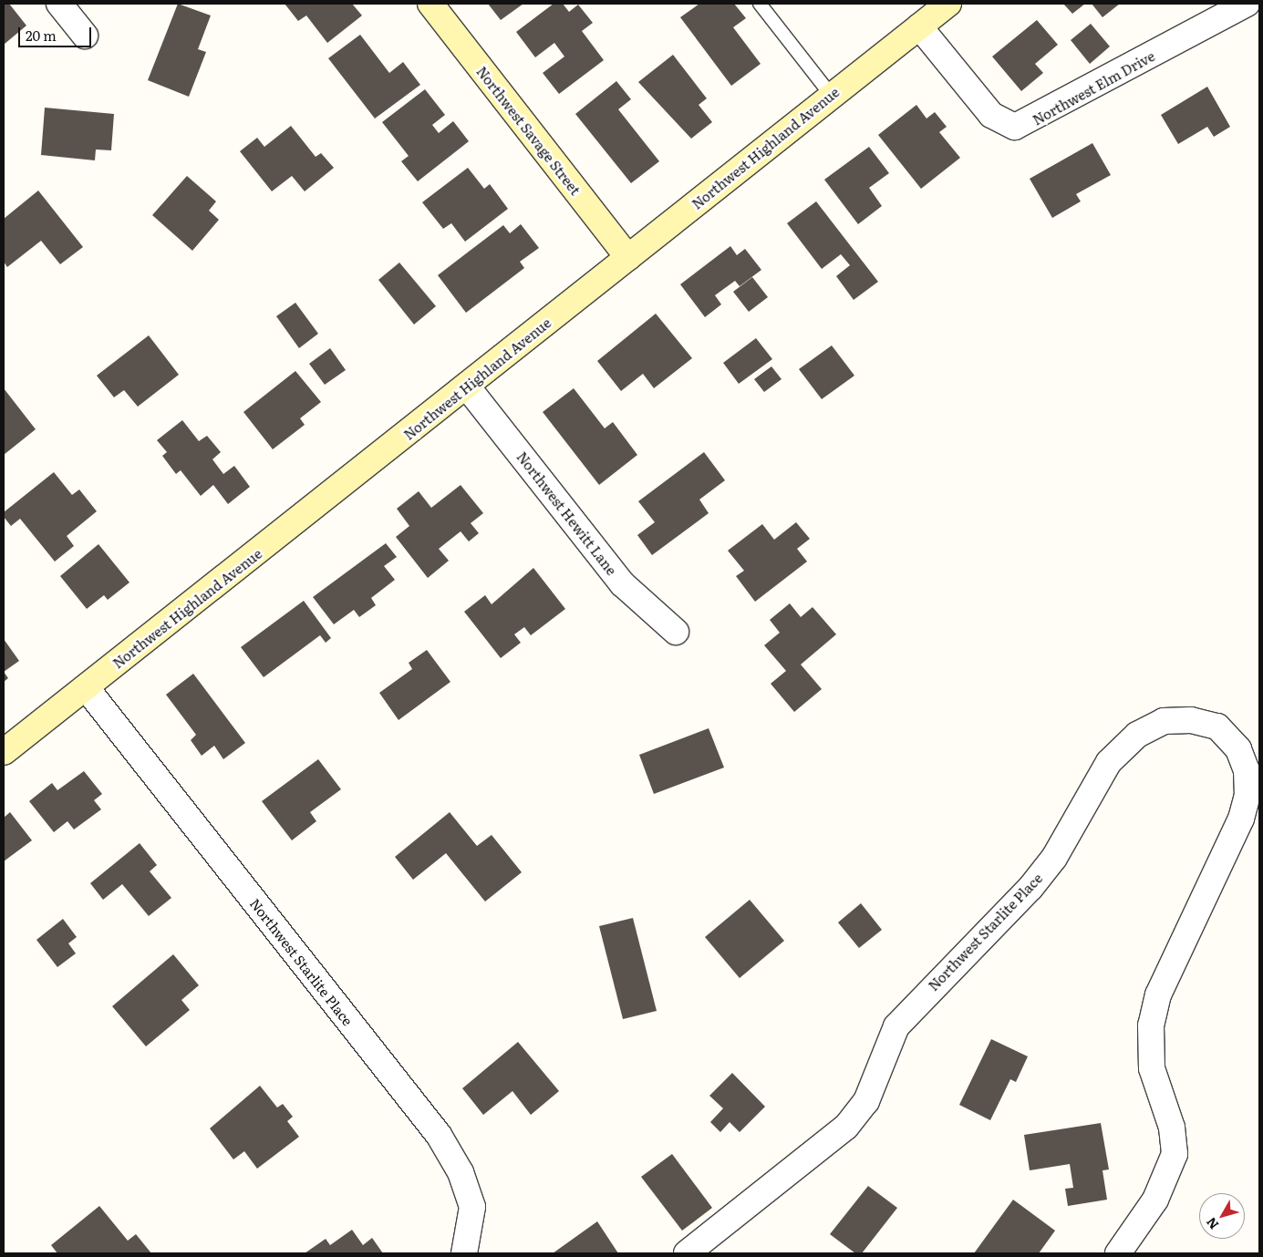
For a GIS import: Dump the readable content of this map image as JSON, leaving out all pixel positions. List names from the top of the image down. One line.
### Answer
{"streets":{"main road":["Northwest Savage Street","Northwest Highland Avenue"],"street":["Northwest Elm Drive","Northwest Hewitt Lane","Northwest Starlite Place"]},"crossings":[["Northwest Elm Drive","Northwest Highland Avenue"],["Northwest Savage Street","Northwest Highland Avenue"],["Northwest Highland Avenue","Northwest Hewitt Lane"],["Northwest Highland Avenue","Northwest Starlite Place"]],"scale_bar":"20 m","north":"bottom left"}
